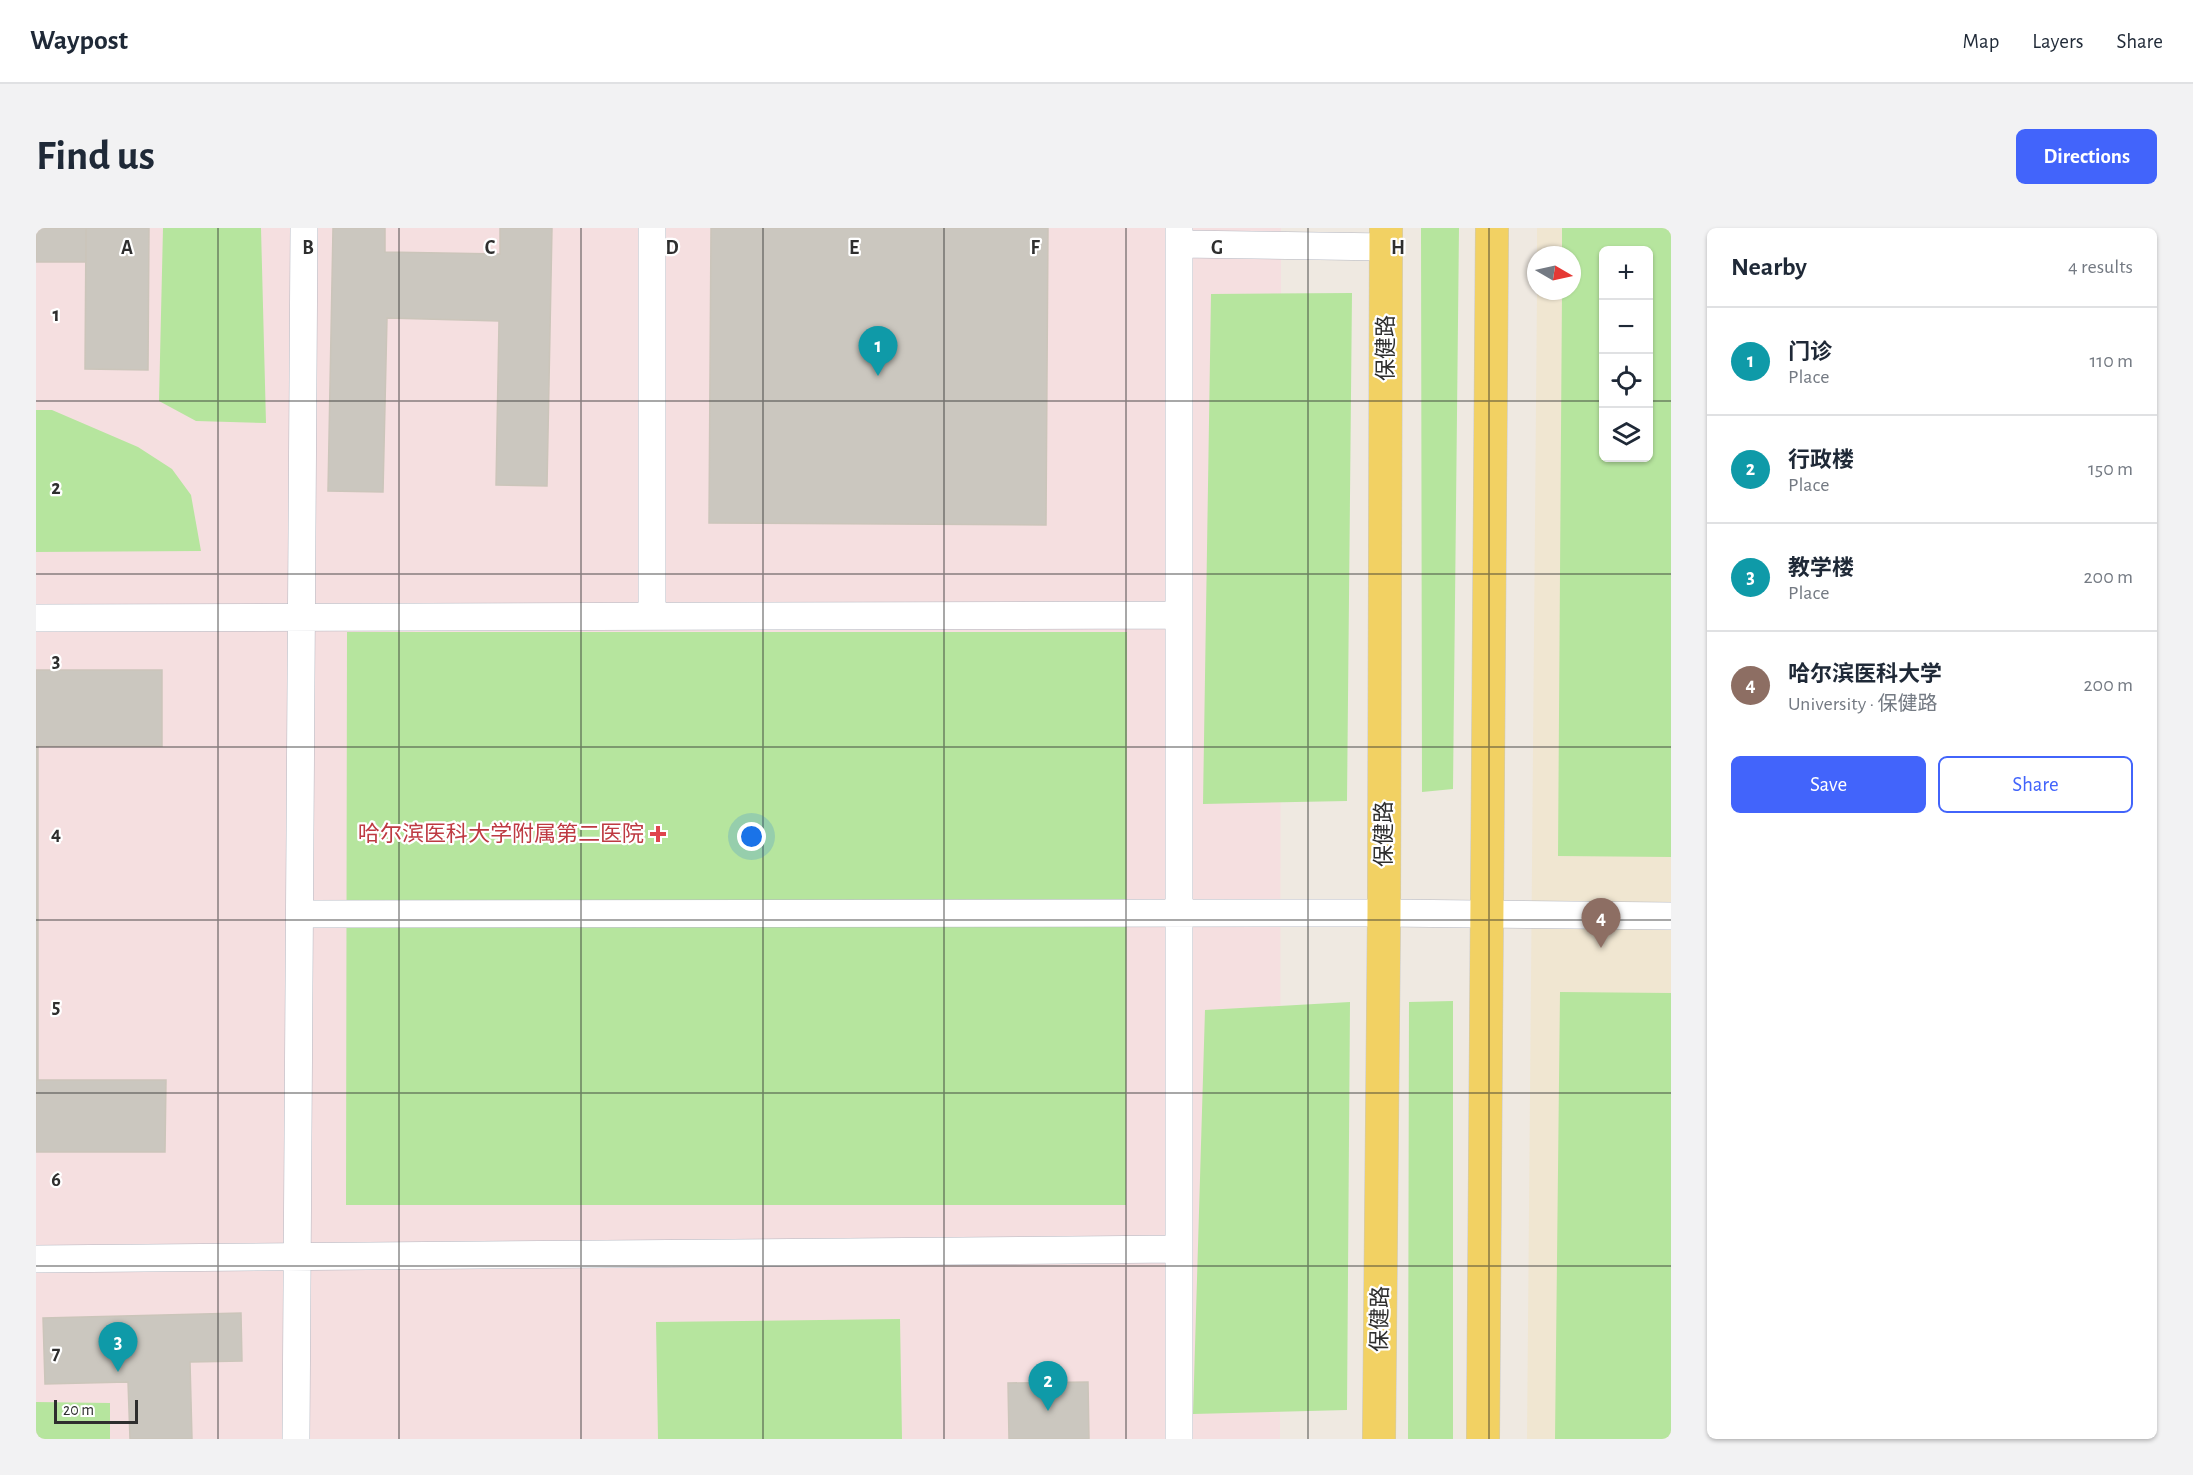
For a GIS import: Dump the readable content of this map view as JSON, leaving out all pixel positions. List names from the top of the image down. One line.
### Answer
{"streets":{"main road":["保健路"]},"places":{"health":["哈尔滨医科大学附属第二医院"]},"scale_bar":"20 m","north":"right","page":{"header":"Waypost","nav":["Map","Layers","Share"],"buttons":["Directions",["Save","Share"]],"title":"Find us","heading":["Nearby","4 results"],"map_buttons":["+","−"],"list":[{"mark":"1","name":"门诊","note":"Place","value":"110 m"},{"mark":"2","name":"行政楼","note":"Place","value":"150 m"},{"mark":"3","name":"教学楼","note":"Place","value":"200 m"},{"mark":"4","name":"哈尔滨医科大学","note":"University · 保健路","value":"200 m"}],"pins":["1","4","3","2"],"scale":"20 m"},"grid":{"columns":["A","B","C","D","E","F","G","H"],"rows":["1","2","3","4","5","6","7"]}}
